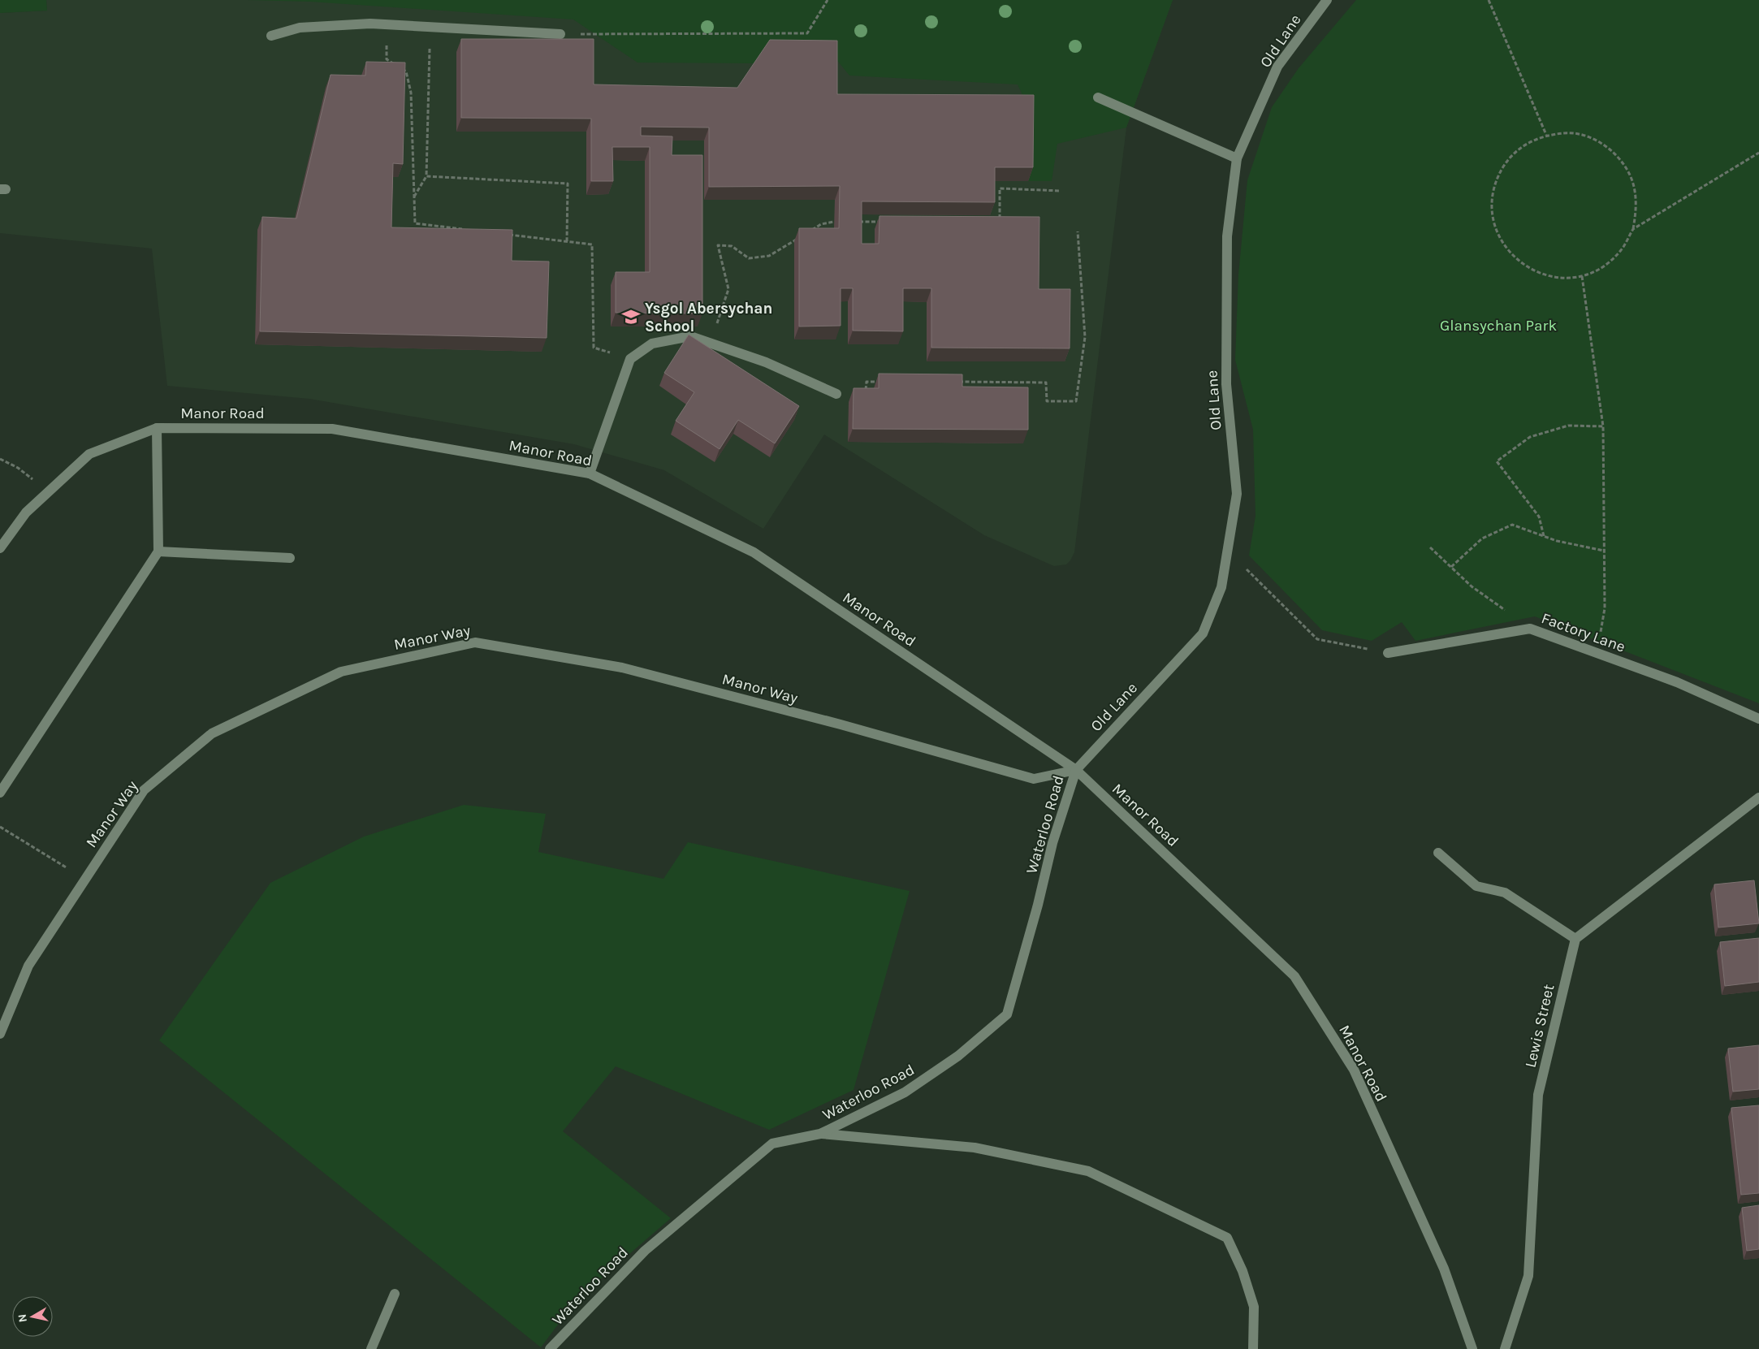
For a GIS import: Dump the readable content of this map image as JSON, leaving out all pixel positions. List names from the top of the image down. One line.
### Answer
{"streets":{"street":["Old Lane","Manor Road","Factory Lane","Manor Way","Waterloo Road","Lewis Street"]},"crossings":[["Old Lane","Manor Road"],["Old Lane","Manor Way"],["Old Lane","Waterloo Road"],["Manor Road","Manor Way"],["Manor Road","Waterloo Road"],["Manor Way","Waterloo Road"]],"parks":["Glansychan Park"],"places":{"school or university":["Ysgol Abersychan School"]},"north":"left"}
